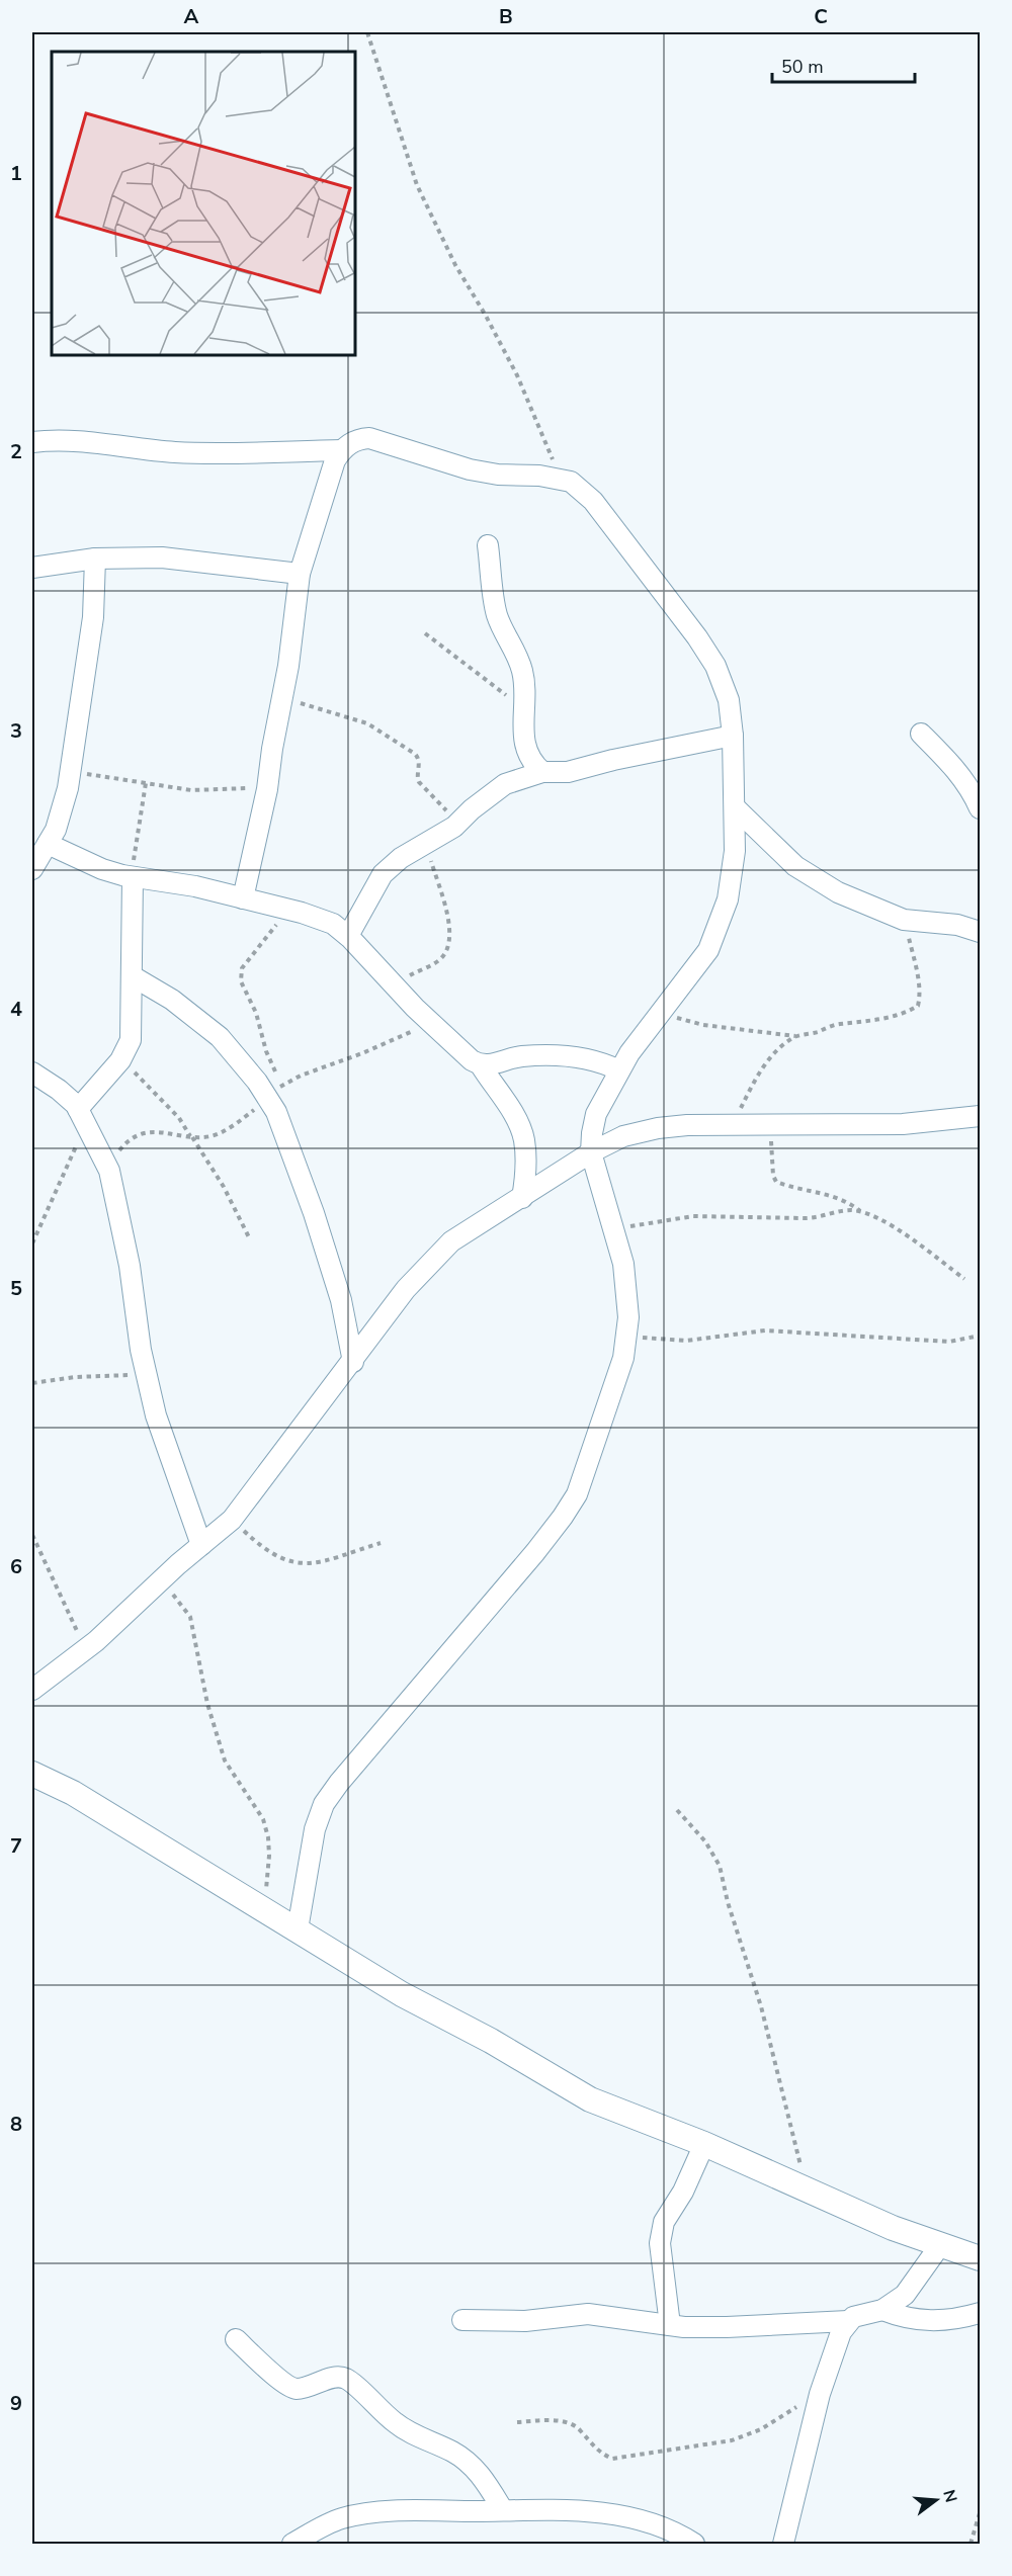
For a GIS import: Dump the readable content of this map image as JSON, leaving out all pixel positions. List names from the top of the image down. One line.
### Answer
{"scale_bar":"50 m","north":"right","grid":{"columns":["A","B","C"],"rows":["1","2","3","4","5","6","7","8","9"]}}
